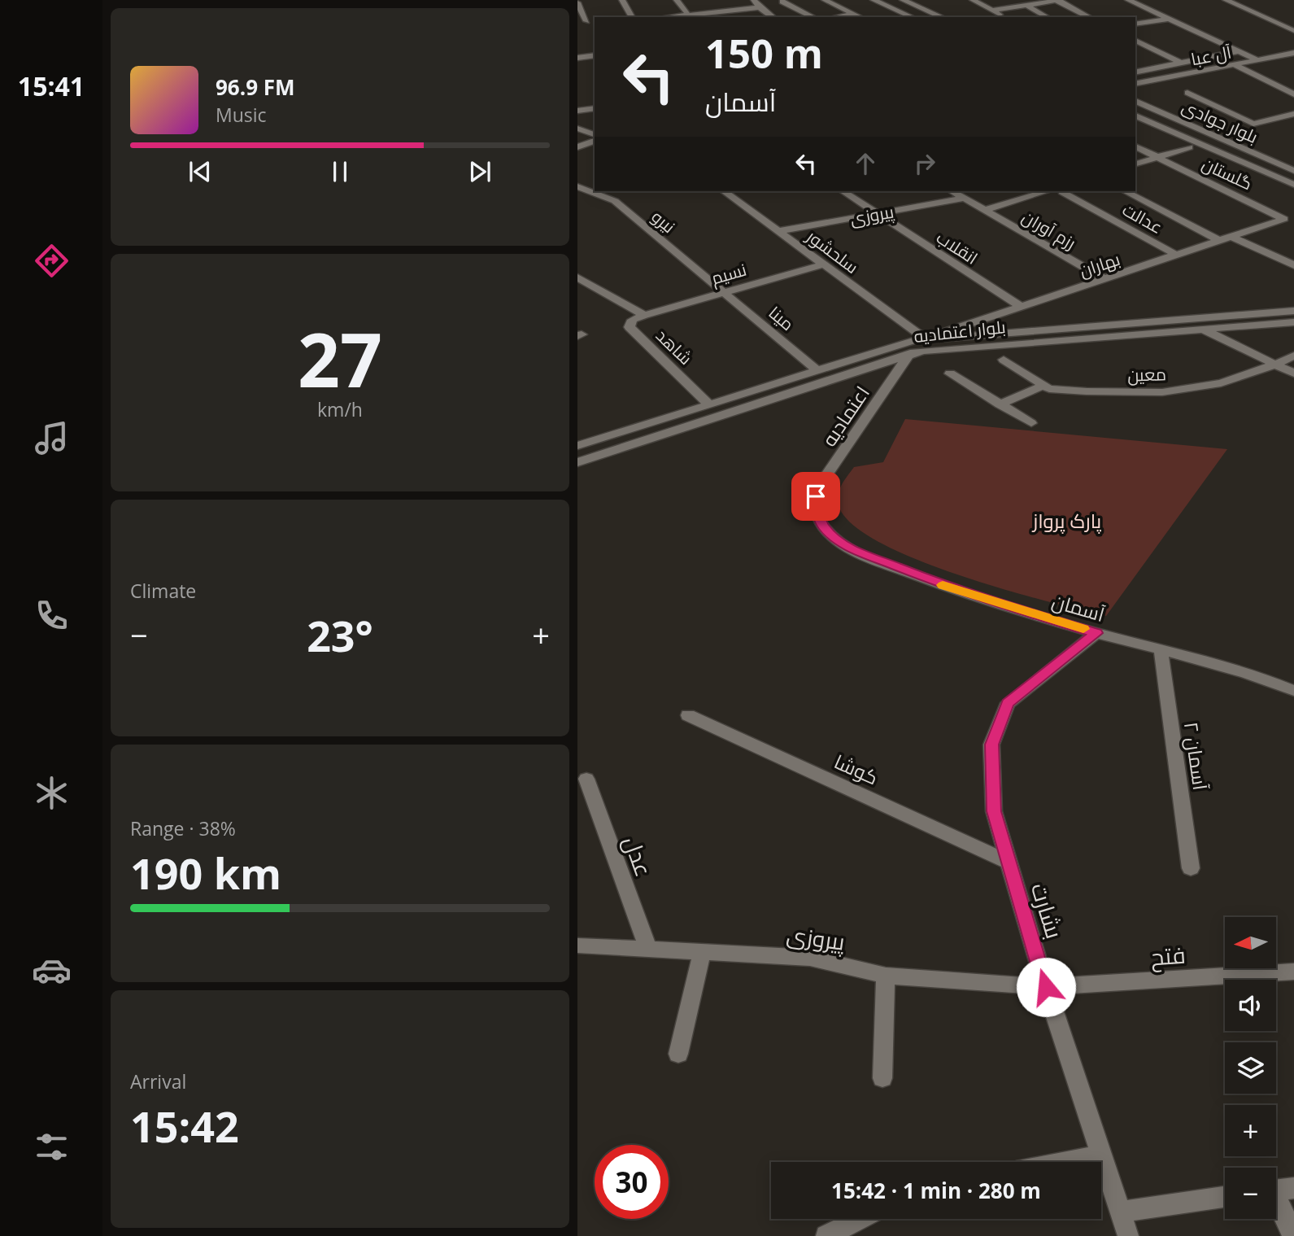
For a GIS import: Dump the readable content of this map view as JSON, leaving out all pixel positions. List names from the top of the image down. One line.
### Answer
{"streets":{"street":["آل عبا","بلوار جوادی","گلستان","پیروزی","عدالت","نیرو","رزم آوران","انقلاب","سلحشور","بهاران","نسیم","مینا","بلوار اعتمادیه","شاهد","معین","اعتمادیه","آسمان","آسمان ۲","کوشا","عدل","بشارت","فتح"]},"crossings":[["گلستان","بهاران"],["پیروزی","رزم آوران"],["پیروزی","انقلاب"],["پیروزی","سلحشور"],["پیروزی","عدل"],["پیروزی","بشارت"],["پیروزی","فتح"],["عدالت","بهاران"],["نیرو","نسیم"],["نیرو","مینا"],["رزم آوران","بهاران"],["انقلاب","بهاران"],["سلحشور","بهاران"],["سلحشور","نسیم"],["سلحشور","بلوار اعتمادیه"],["بهاران","بلوار اعتمادیه"],["نسیم","مینا"],["نسیم","شاهد"],["مینا","بلوار اعتمادیه"],["بلوار اعتمادیه","شاهد"],["بلوار اعتمادیه","اعتمادیه"],["اعتمادیه","آسمان"],["آسمان","آسمان ۲"],["آسمان","بشارت"],["کوشا","بشارت"],["بشارت","فتح"]],"parks":["پارک پرواز"],"north":"left","page":{"tabs":"15:41","turn":["150 m","آسمان"],"song":["96.9 FM","Music"],"tile":[["27","km/h"],"Climate",["Range · 38%","190 km"],["Arrival","15:42"]],"heat":["−","23°","+"],"map_buttons":["+","−"],"limit":"30","trip":"15:42 · 1 min · 280 m"}}
